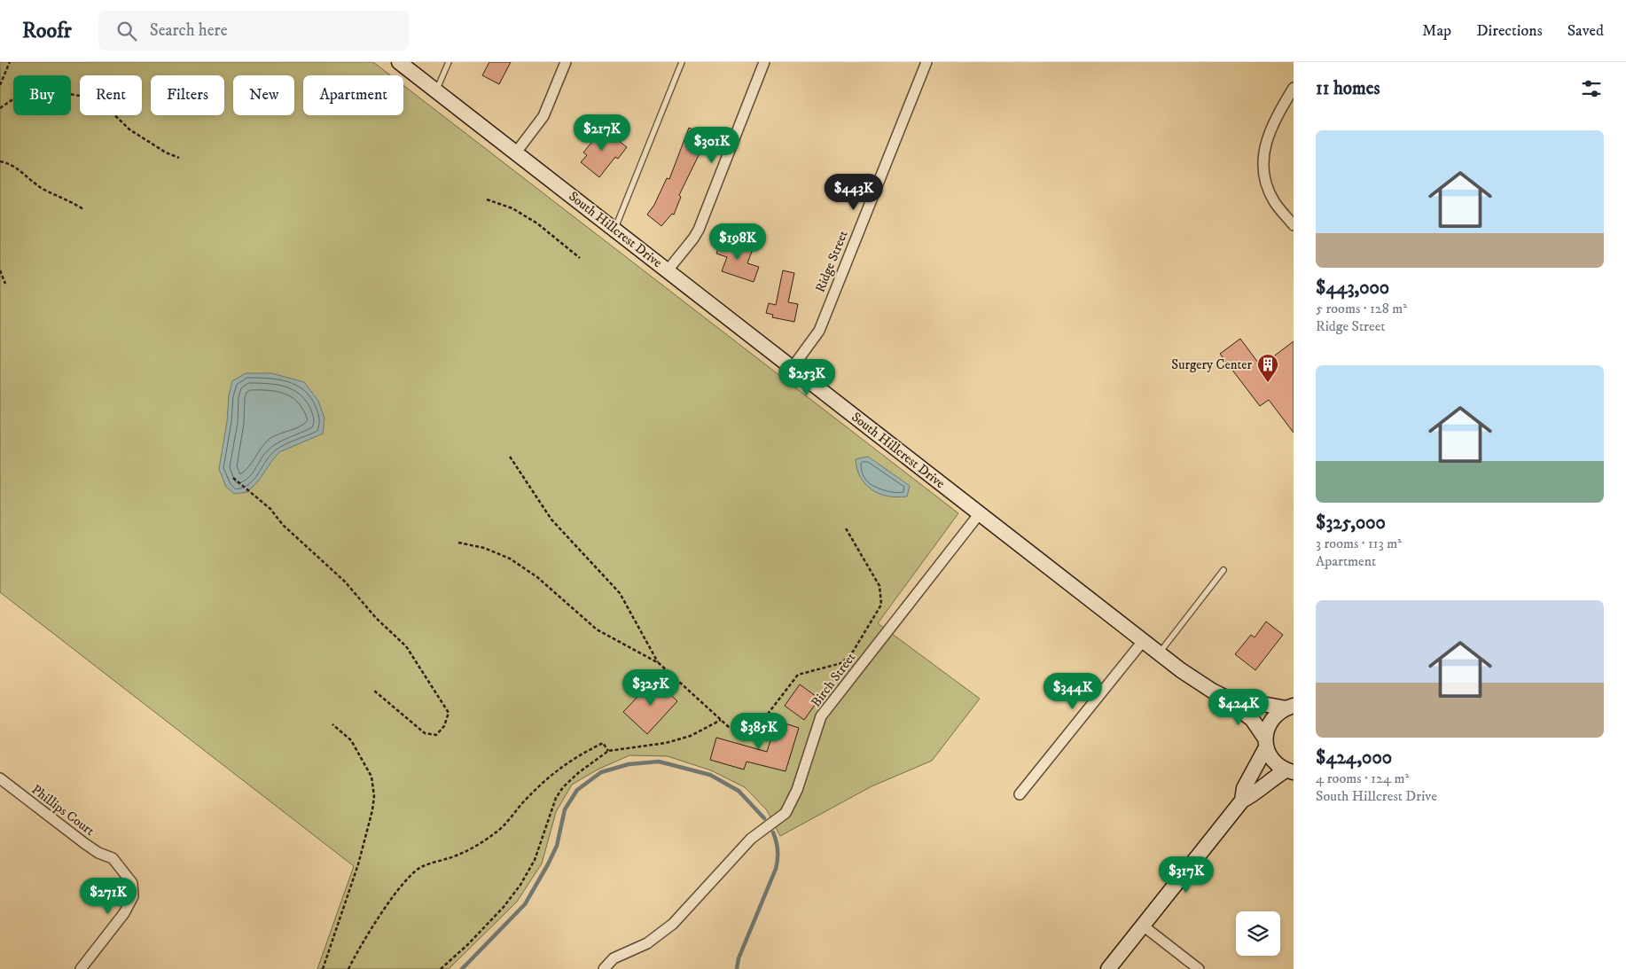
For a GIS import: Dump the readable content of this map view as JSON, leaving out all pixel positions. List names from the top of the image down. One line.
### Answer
{"streets":{"street":["South Hillcrest Drive","Ridge Street","Birch Street","Phillips Court"]},"crossings":[["South Hillcrest Drive","Ridge Street"],["South Hillcrest Drive","Birch Street"]],"places":{"building":["Surgery Center"]},"page":{"header":"Roofr","search":"Search here","nav":["Map","Directions","Saved"],"heading":"11 homes","chip":["Buy","Rent","Filters","New","Apartment"],"price":["$217K","$301K","$443K","$198K","$253K","$325K","$344K","$424K","$385K","$317K","$271K"],"list":[{"name":"$443,000","note":"5 rooms · 128 m² · Ridge Street"},{"name":"$325,000","note":"3 rooms · 113 m² · Apartment"},{"name":"$424,000","note":"4 rooms · 124 m² · South Hillcrest Drive"}]}}
